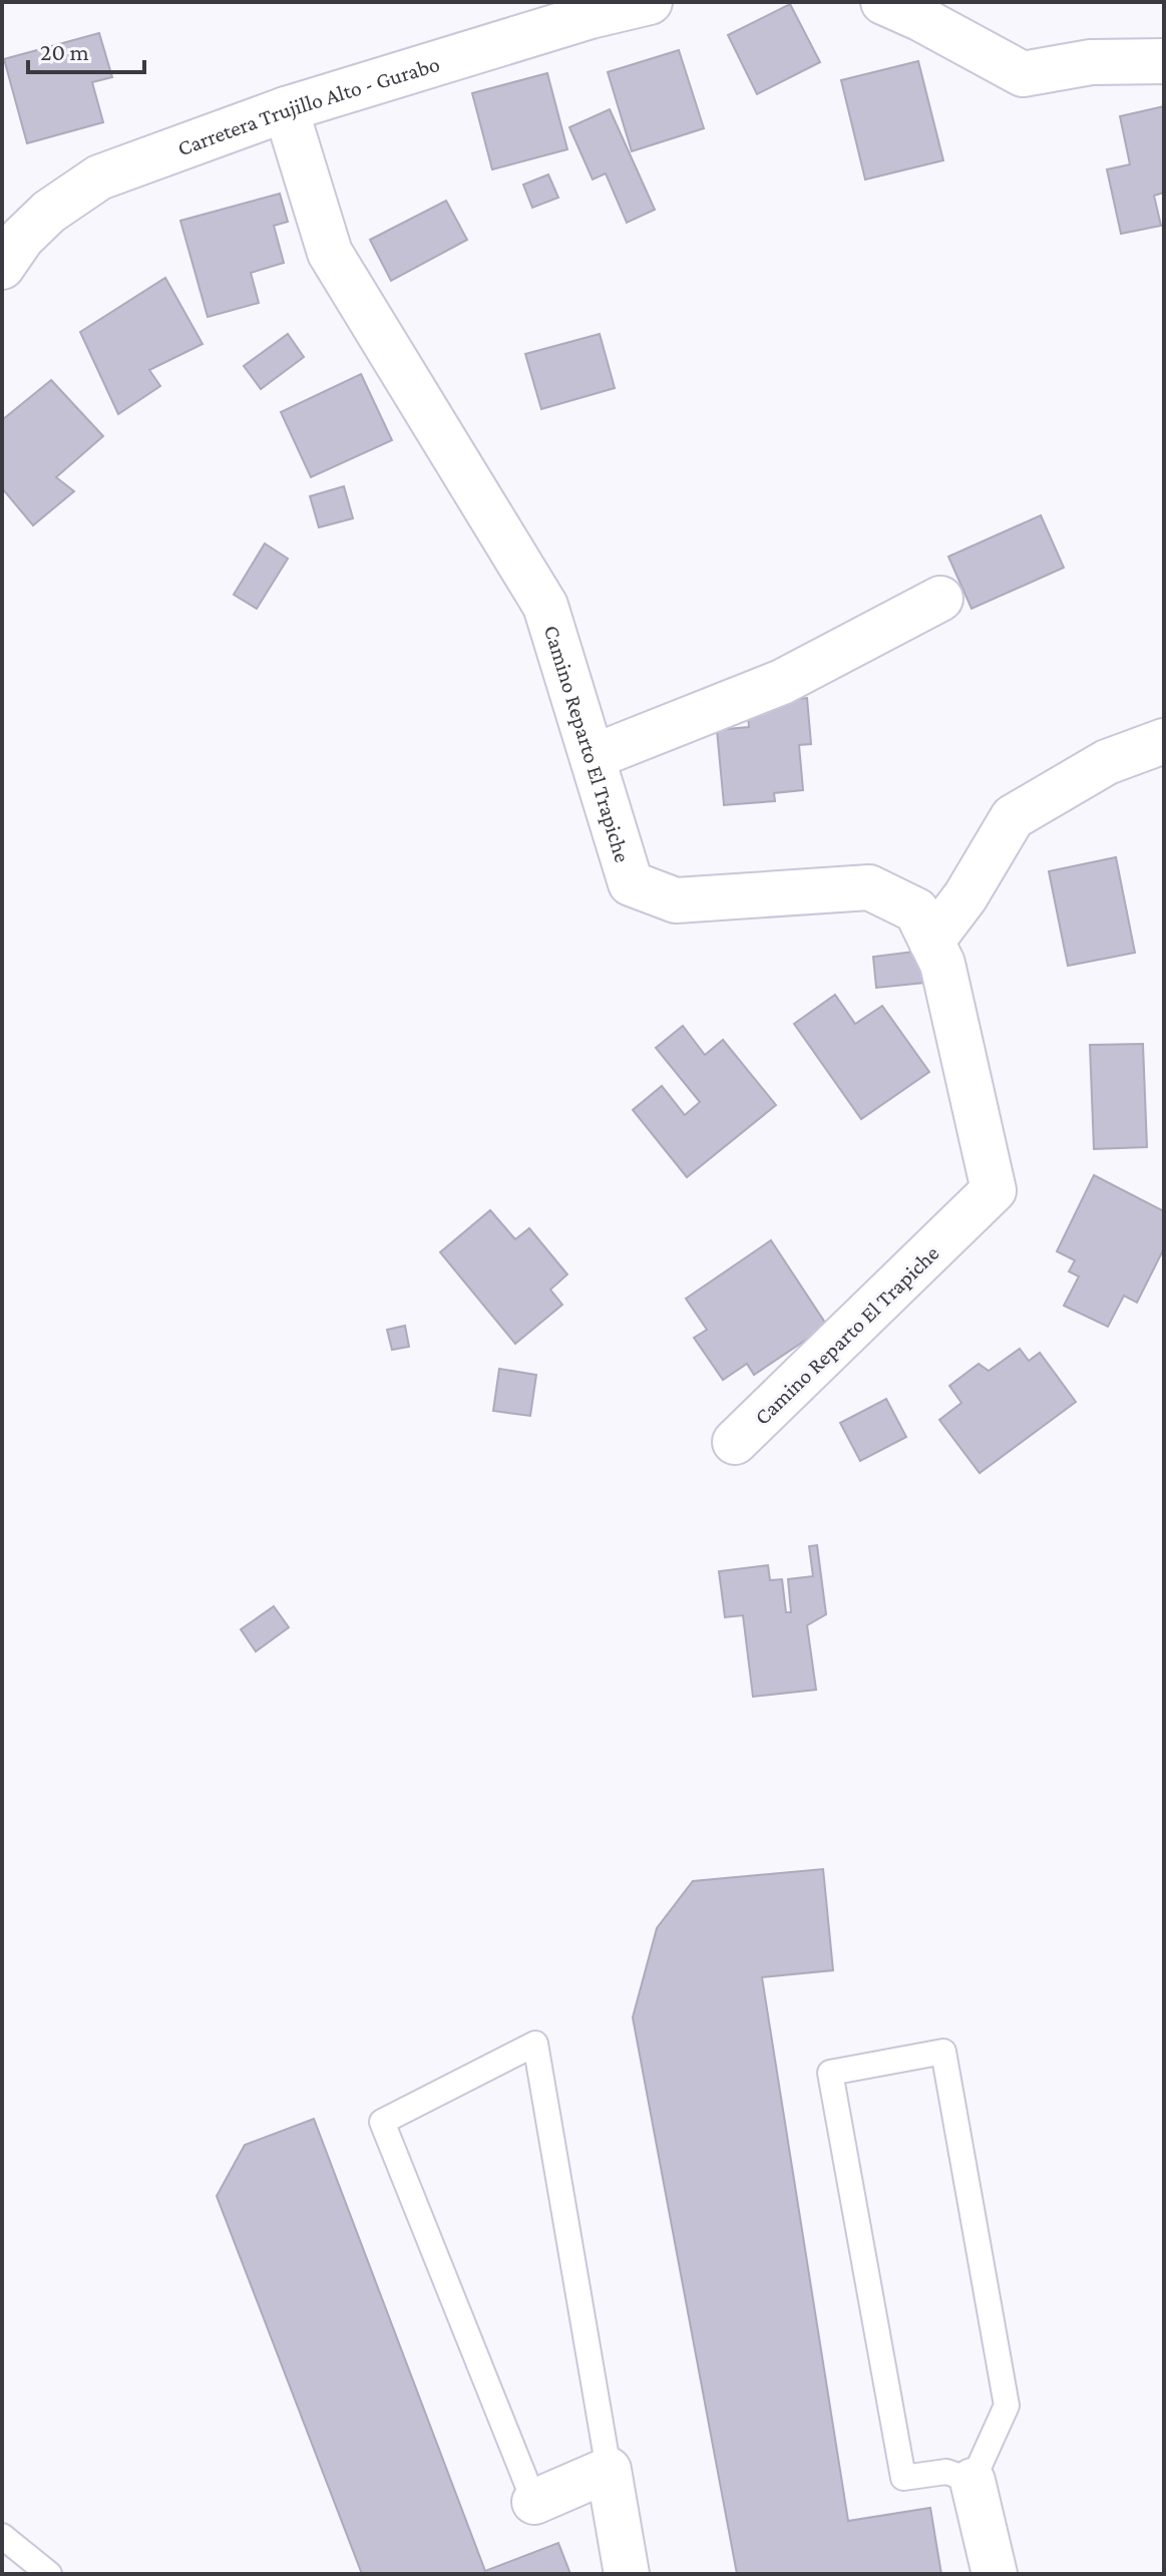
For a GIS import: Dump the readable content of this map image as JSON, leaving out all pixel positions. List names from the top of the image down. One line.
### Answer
{"streets":{"street":["Carretera Trujillo Alto - Gurabo","Camino Reparto El Trapiche"]},"crossings":[["Carretera Trujillo Alto - Gurabo","Camino Reparto El Trapiche"]],"scale_bar":"20 m"}
